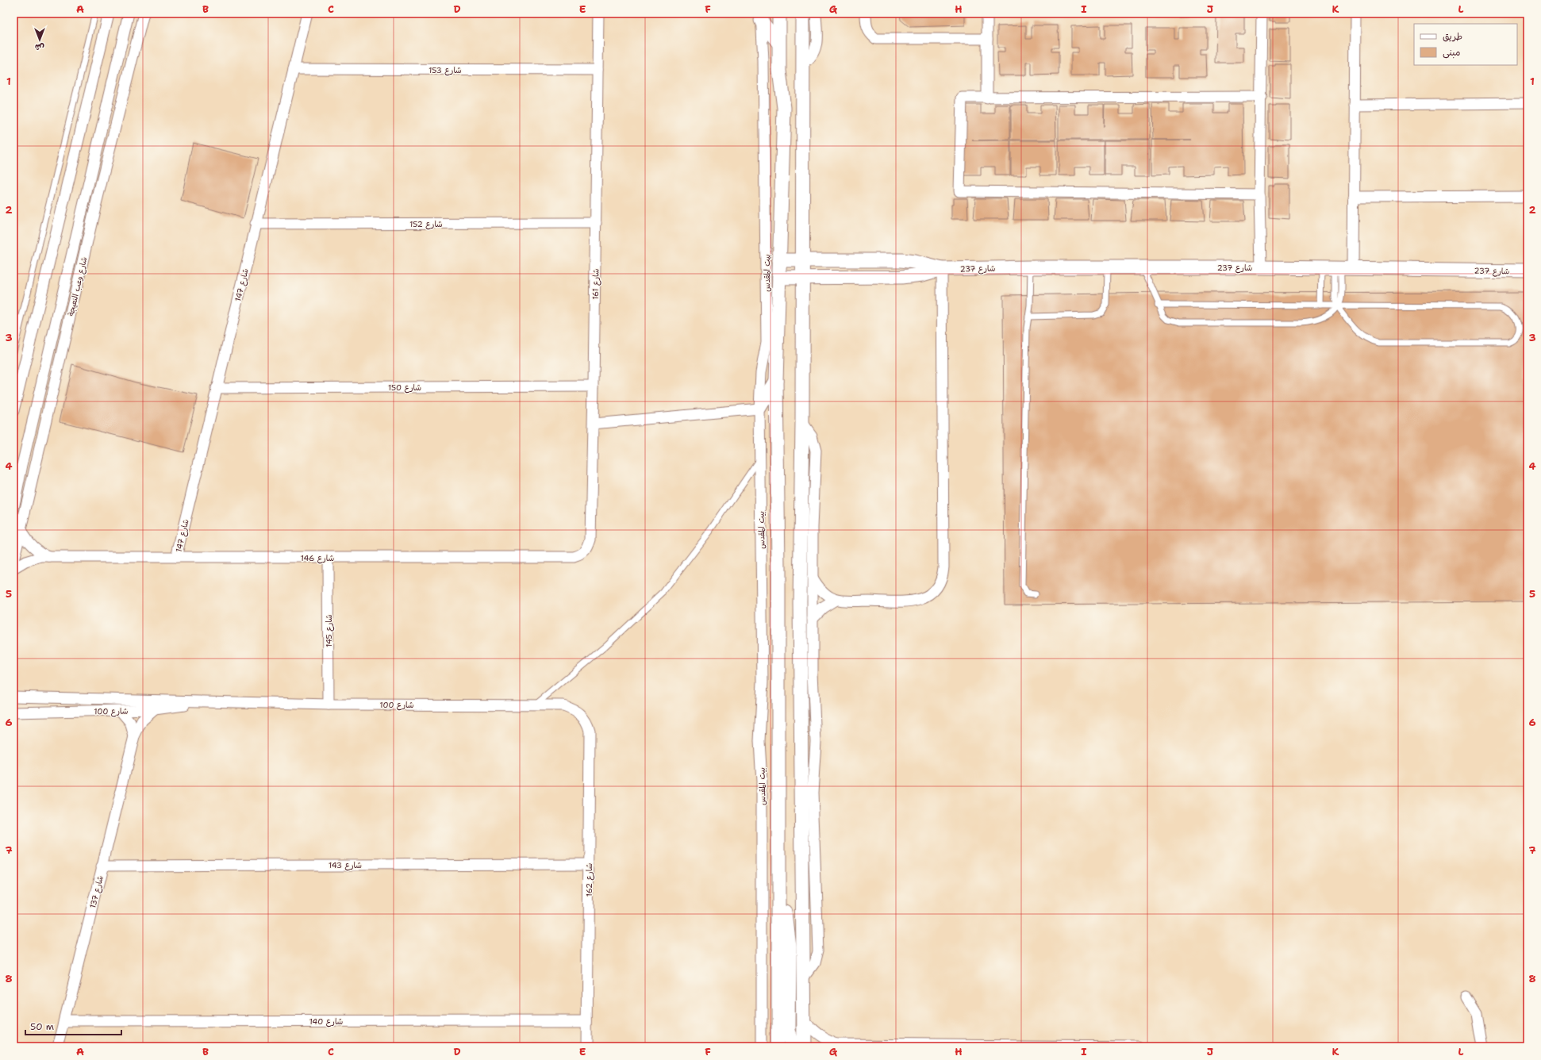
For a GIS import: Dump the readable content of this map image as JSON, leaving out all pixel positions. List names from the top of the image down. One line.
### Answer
{"streets":{"street":["شارع 153","شارع 152","شارع 237","بيت المقدس","شارع 161","شارع 147","شارع وعب النعيجة","شارع 150","شارع 146","شارع 145","شارع 100","شارع 143","شارع 162","شارع 137","شارع 140"]},"crossings":[["شارع 153","شارع 161"],["شارع 153","شارع 147"],["شارع 152","شارع 161"],["شارع 152","شارع 147"],["شارع 237","بيت المقدس"],["شارع 161","شارع 150"],["شارع 161","شارع 146"],["شارع 147","شارع 150"],["شارع 147","شارع 146"],["شارع وعب النعيجة","شارع 146"],["شارع 146","شارع 145"],["شارع 145","شارع 100"],["شارع 100","شارع 162"],["شارع 100","شارع 137"],["شارع 143","شارع 162"],["شارع 143","شارع 137"],["شارع 162","شارع 140"],["شارع 137","شارع 140"]],"legend":["طريق","مبنى"],"scale_bar":"50 m","north":"bottom","grid":{"columns":["A","B","C","D","E","F","G","H","I","J","K","L"],"rows":["1","2","3","4","5","6","7","8"]}}
